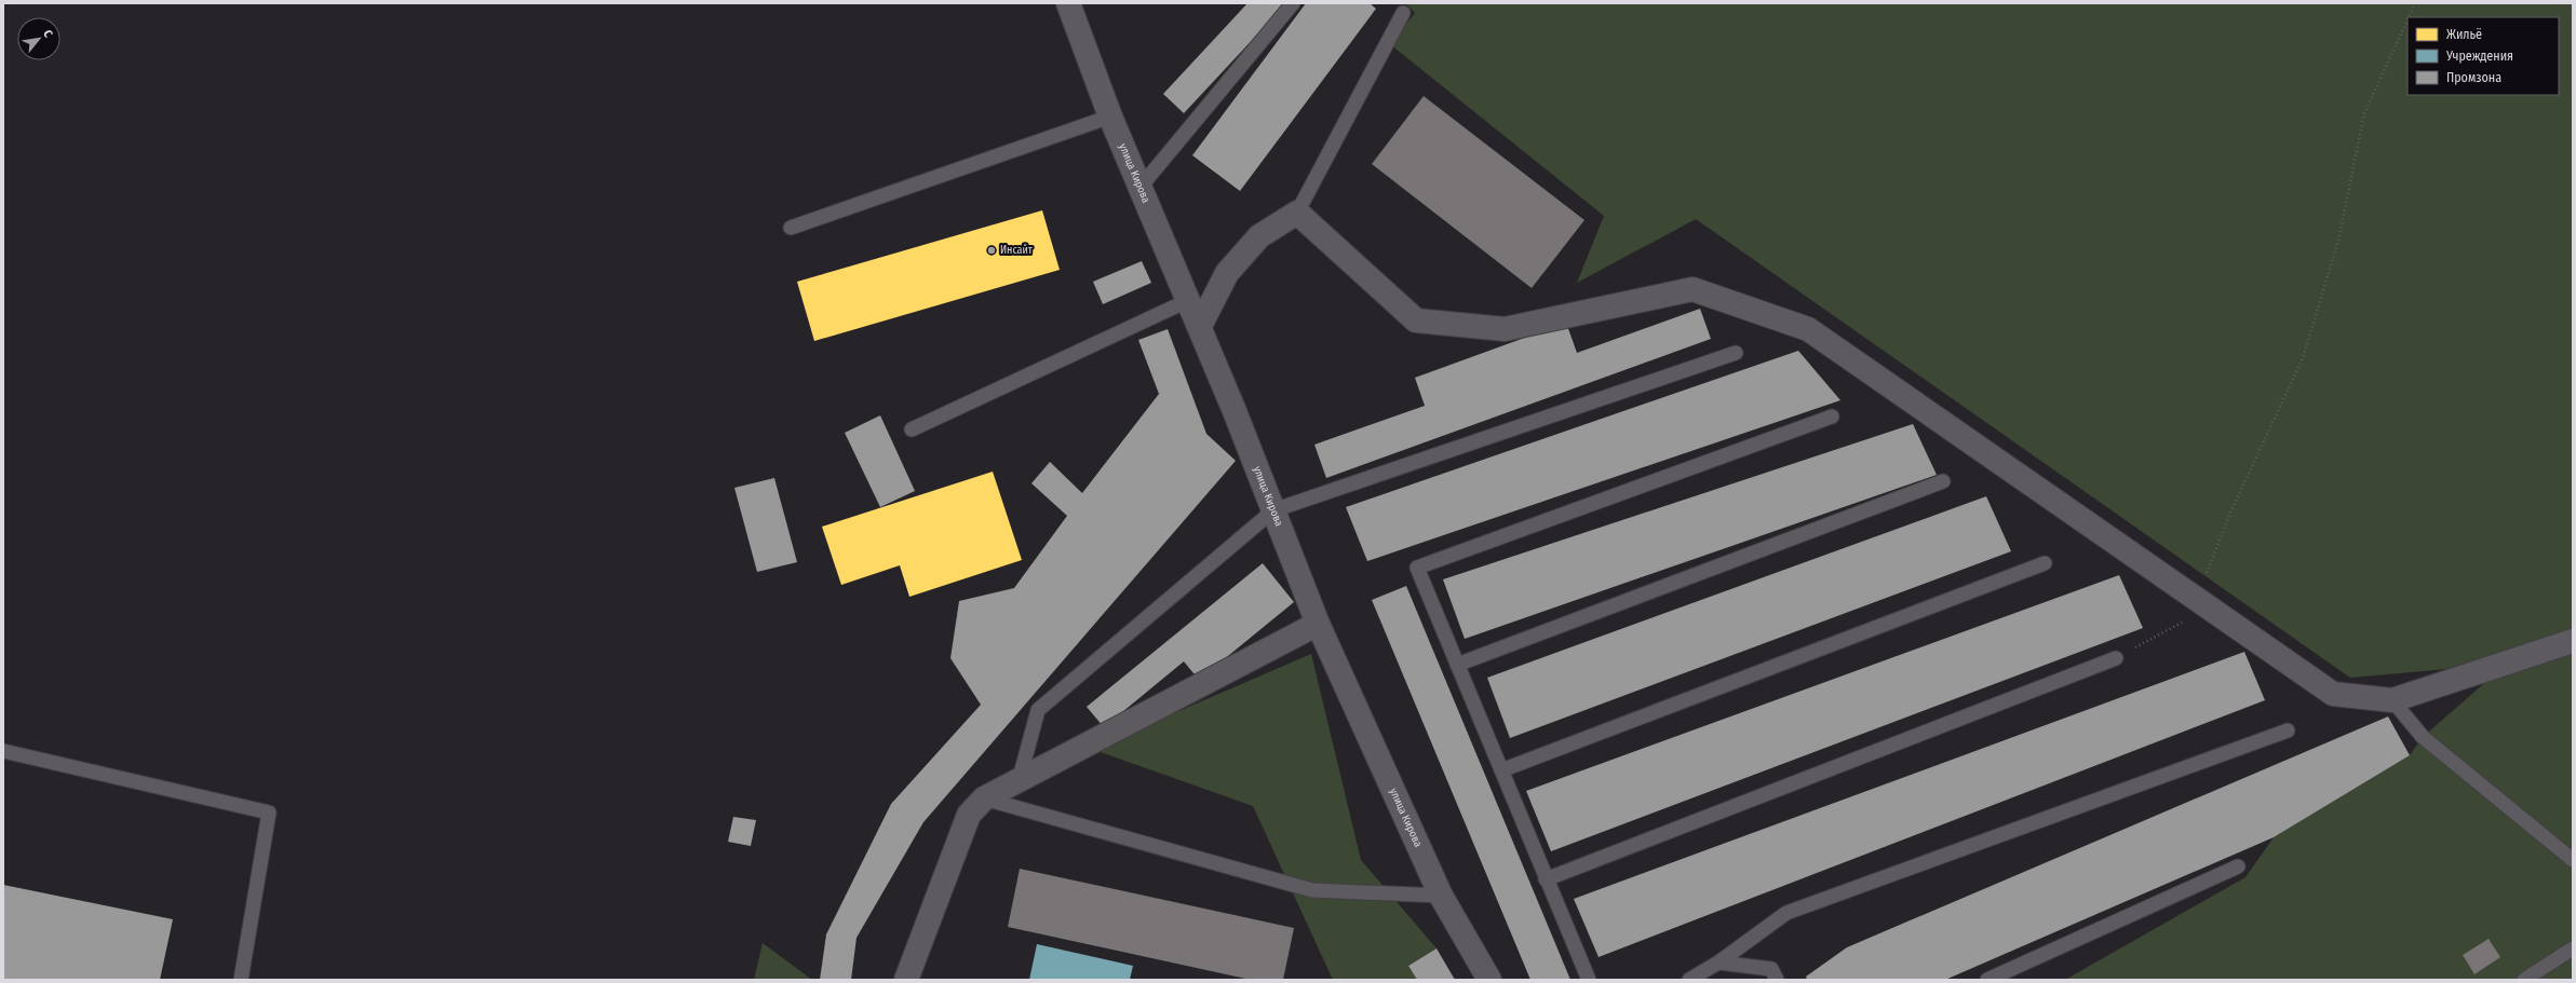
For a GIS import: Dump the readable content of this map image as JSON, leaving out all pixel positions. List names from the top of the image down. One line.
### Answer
{"streets":{"street":["улица Кирова"]},"places":["Инсайт"],"legend":["Жильё","Учреждения","Промзона"],"north":"top right"}
